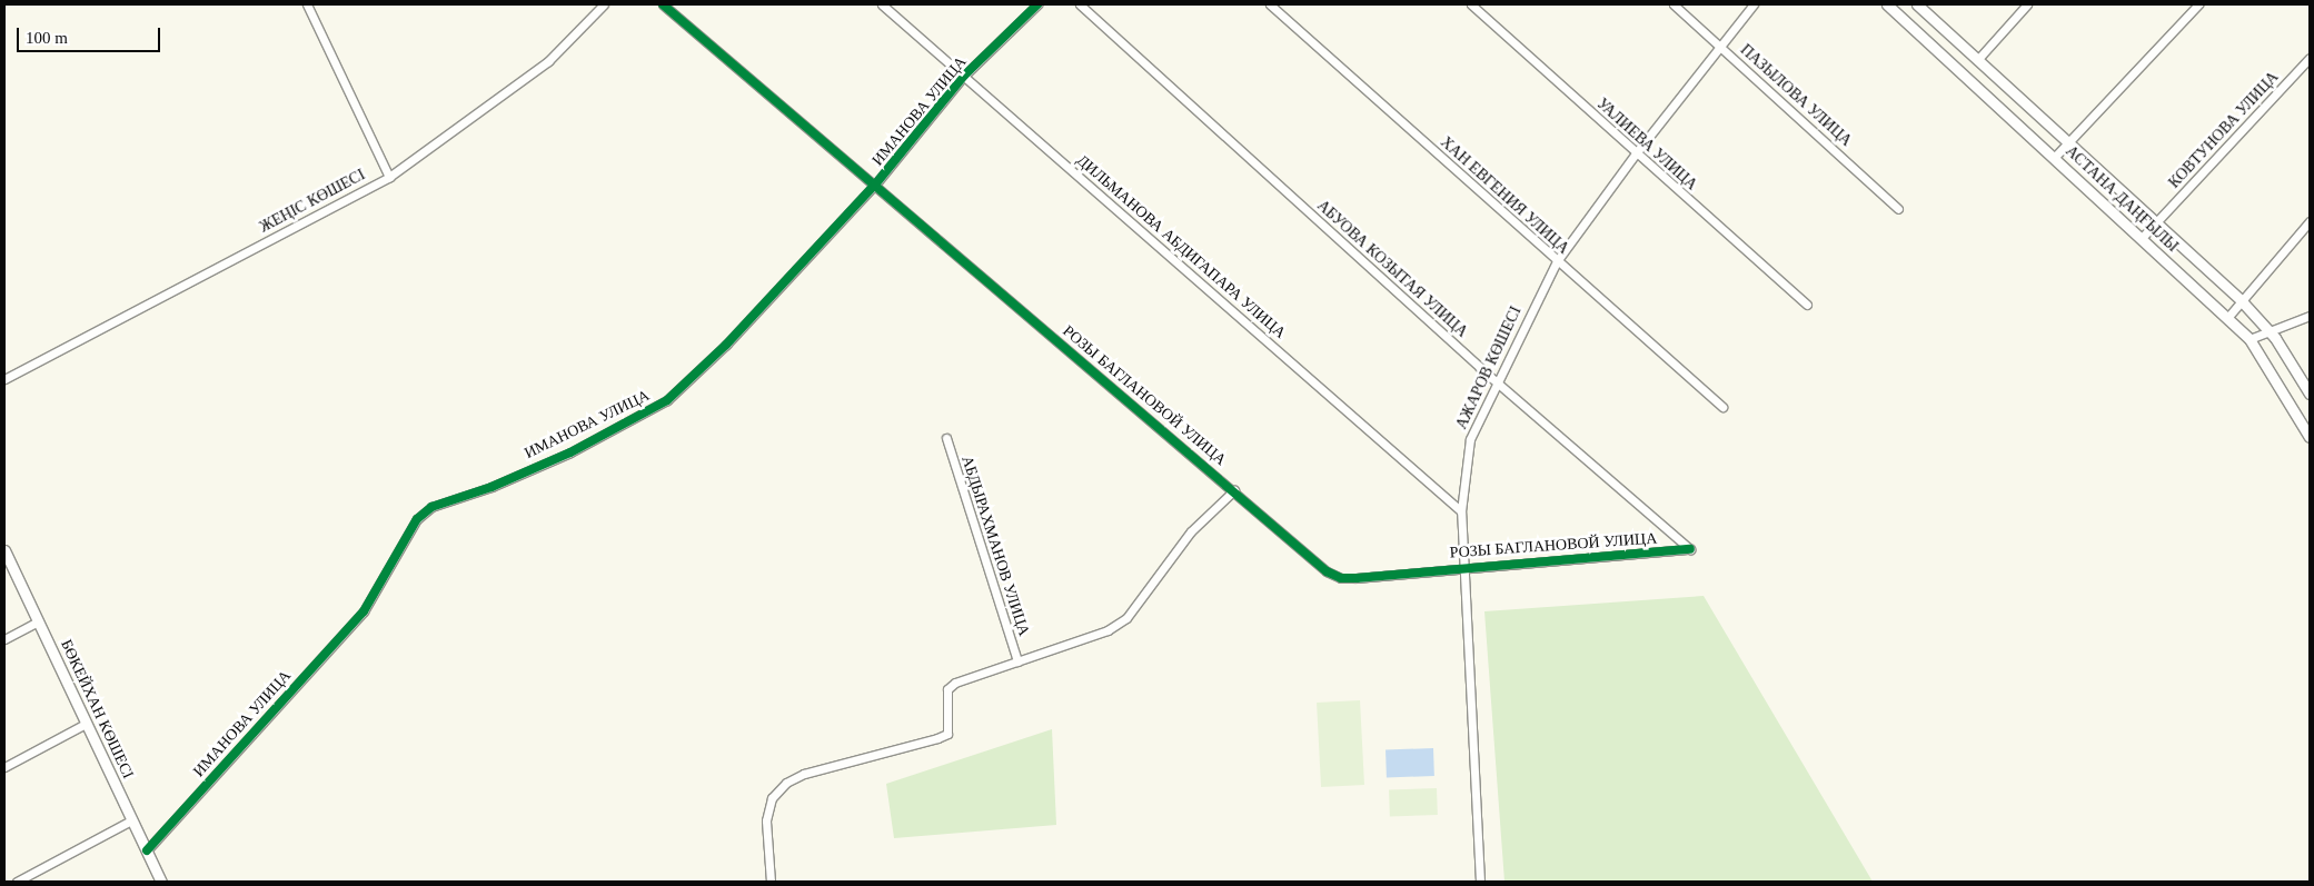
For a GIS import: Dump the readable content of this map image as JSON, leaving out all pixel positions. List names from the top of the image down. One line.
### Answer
{"streets":{"street":["ПАЗЫЛОВА УЛИЦА","ИМАНОВА УЛИЦА","КОВТУНОВА УЛИЦА","УАЛИЕВА УЛИЦА","ХАН ЕВГЕНИЯ УЛИЦА","АСТАНА ДАҢҒЫЛЫ","ЖЕҢІС КӨШЕСІ","ДИЛЬМАНОВА АБДИГАПАРА УЛИЦА","АБУОВА КОЗЫТАЯ УЛИЦА","АЖАРОВ КӨШЕСІ","РОЗЫ БАГЛАНОВОЙ УЛИЦА","АБДЫРАХМАНОВ УЛИЦА","БӨКЕЙХАН КӨШЕСІ"]},"crossings":[["ПАЗЫЛОВА УЛИЦА","АЖАРОВ КӨШЕСІ"],["ИМАНОВА УЛИЦА","ДИЛЬМАНОВА АБДИГАПАРА УЛИЦА"],["ИМАНОВА УЛИЦА","РОЗЫ БАГЛАНОВОЙ УЛИЦА"],["ИМАНОВА УЛИЦА","БӨКЕЙХАН КӨШЕСІ"],["КОВТУНОВА УЛИЦА","АСТАНА ДАҢҒЫЛЫ"],["УАЛИЕВА УЛИЦА","АЖАРОВ КӨШЕСІ"],["ХАН ЕВГЕНИЯ УЛИЦА","АЖАРОВ КӨШЕСІ"],["ДИЛЬМАНОВА АБДИГАПАРА УЛИЦА","АЖАРОВ КӨШЕСІ"],["АБУОВА КОЗЫТАЯ УЛИЦА","АЖАРОВ КӨШЕСІ"],["АБУОВА КОЗЫТАЯ УЛИЦА","РОЗЫ БАГЛАНОВОЙ УЛИЦА"],["АЖАРОВ КӨШЕСІ","РОЗЫ БАГЛАНОВОЙ УЛИЦА"],["РОЗЫ БАГЛАНОВОЙ УЛИЦА","АБДЫРАХМАНОВ УЛИЦА"]],"scale_bar":"100 m"}
